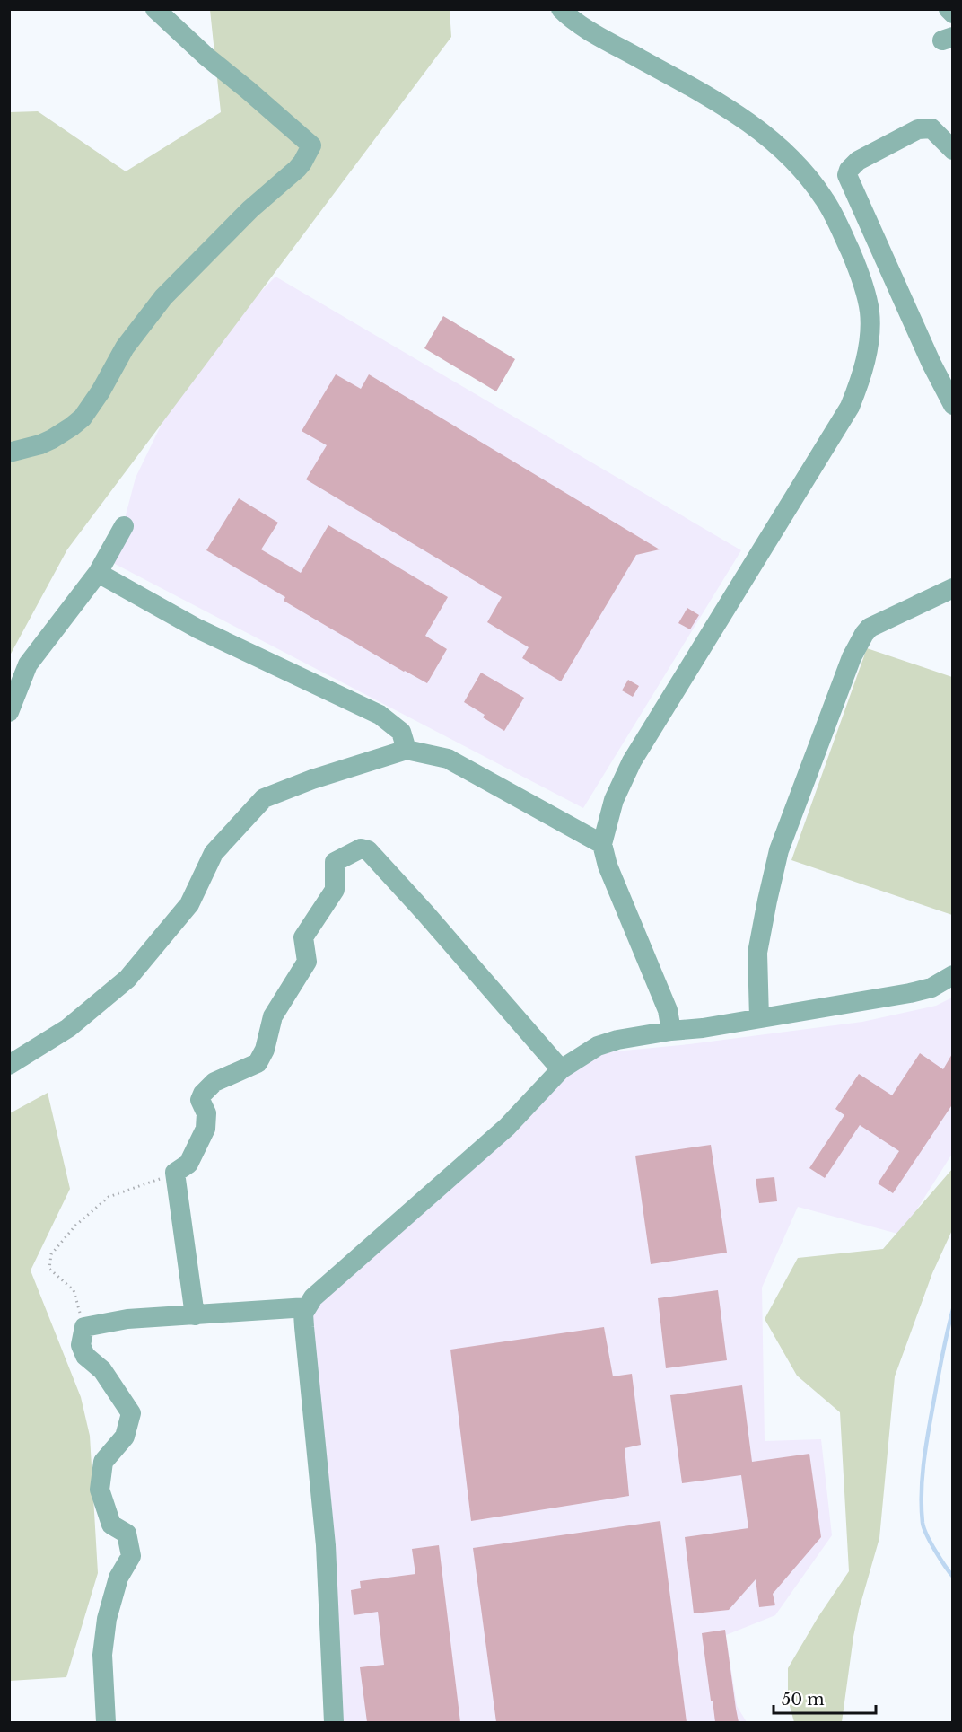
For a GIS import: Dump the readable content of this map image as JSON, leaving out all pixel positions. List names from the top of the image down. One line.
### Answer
{"scale_bar":"50 m"}
